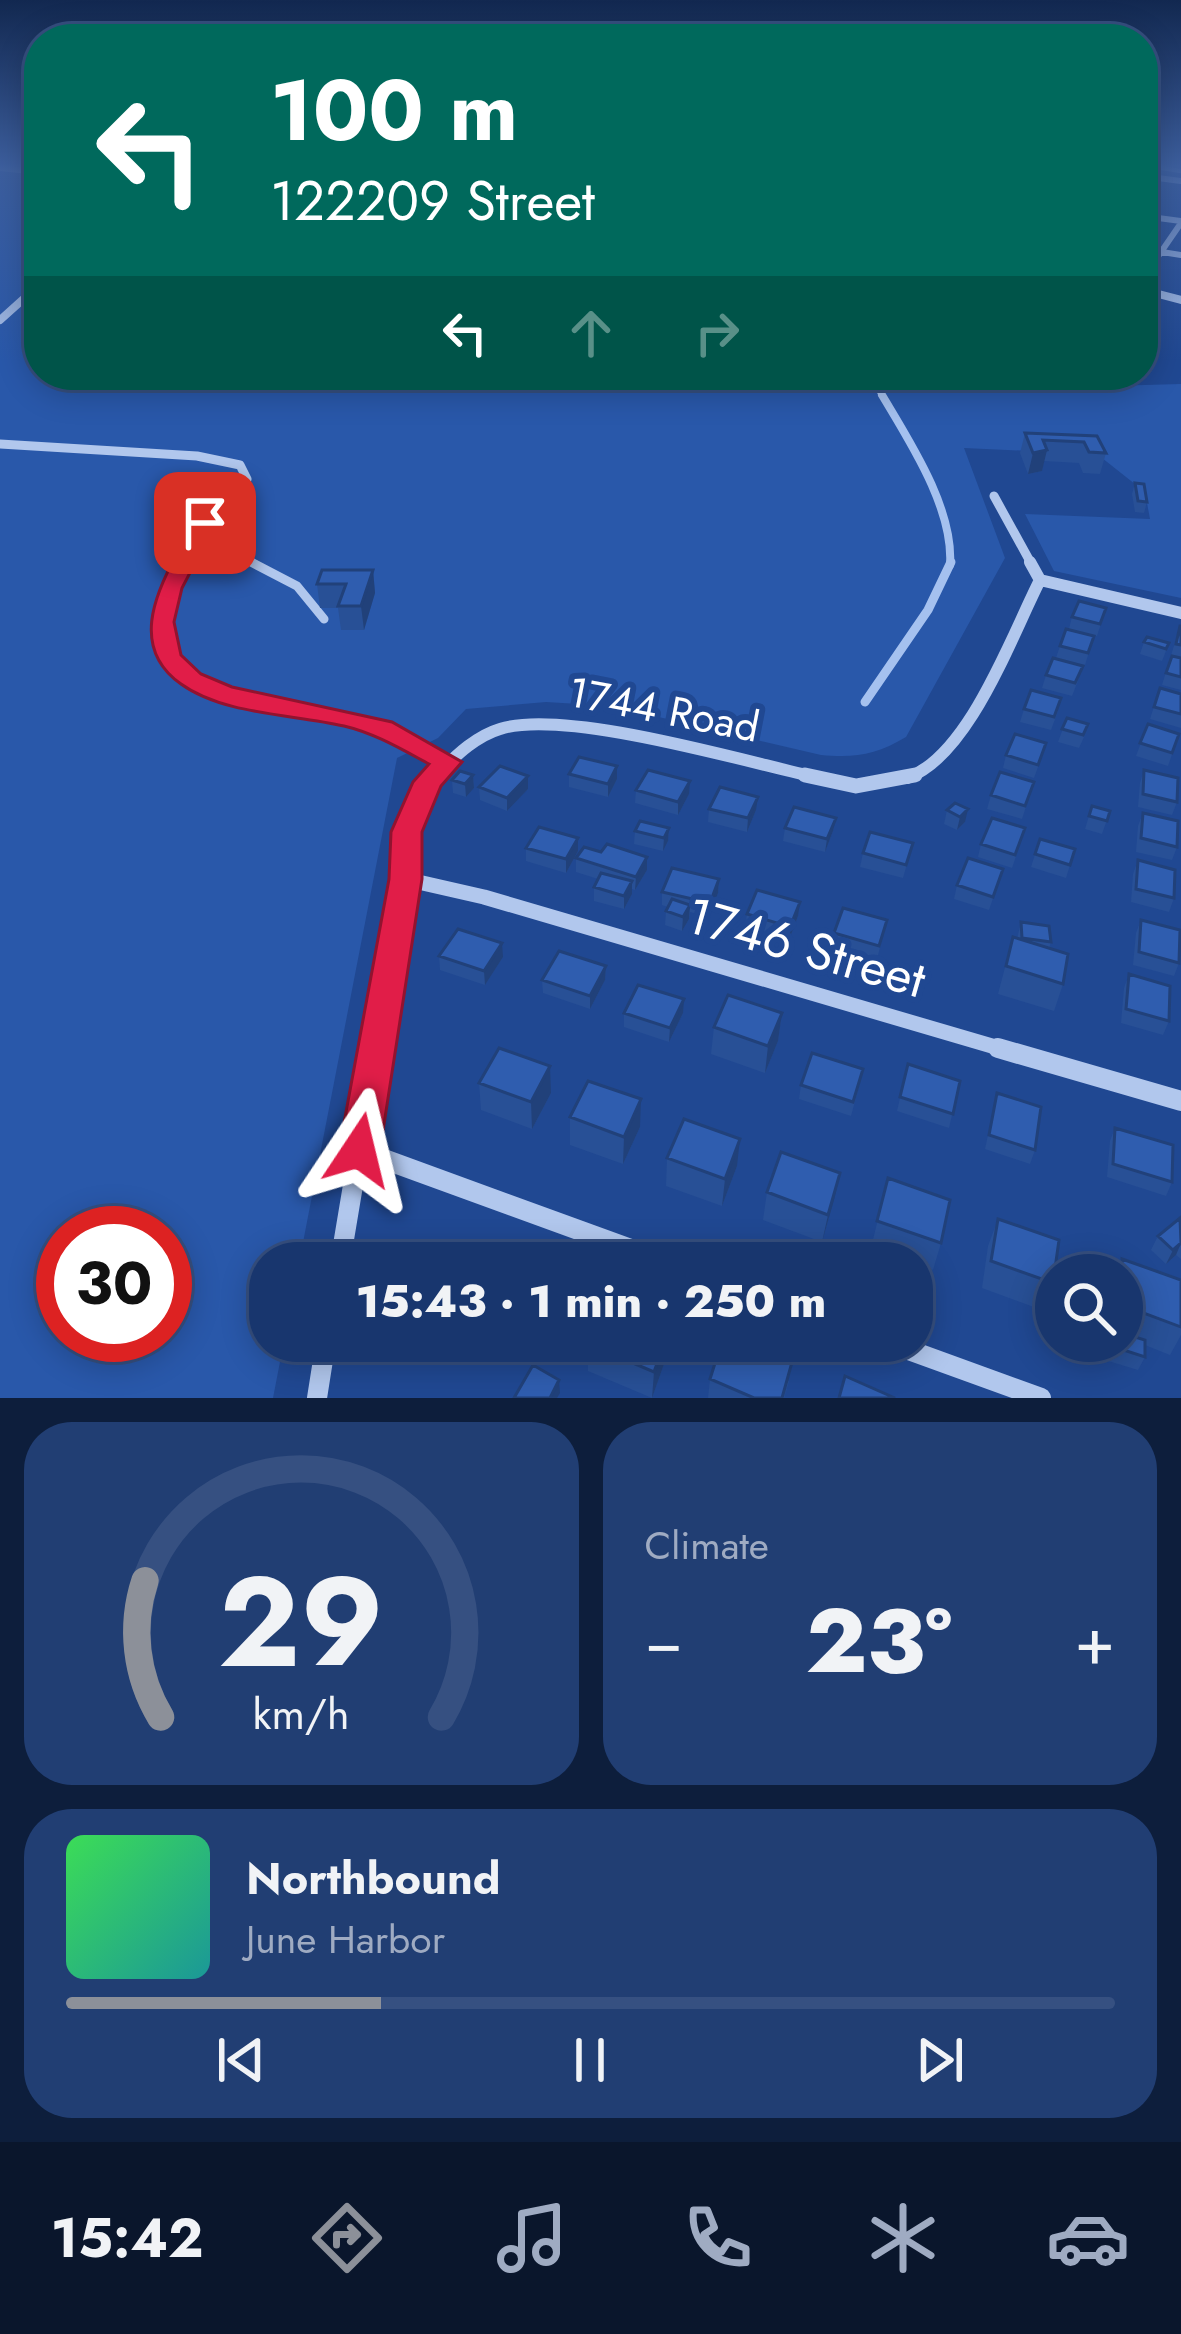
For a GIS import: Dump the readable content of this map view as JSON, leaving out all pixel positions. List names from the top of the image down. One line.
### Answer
{"streets":{"street":["1744 Road","1746 Street"]},"crossings":[["1744 Road","1746 Street"]],"page":{"turn":["100 m","122209 Street"],"limit":"30","trip":"15:43 · 1 min · 250 m","tile":"Climate","heat":["−","23°","+"],"song":["Northbound","June Harbor"],"tabs":"15:42","gauge":["29","km/h"]}}
